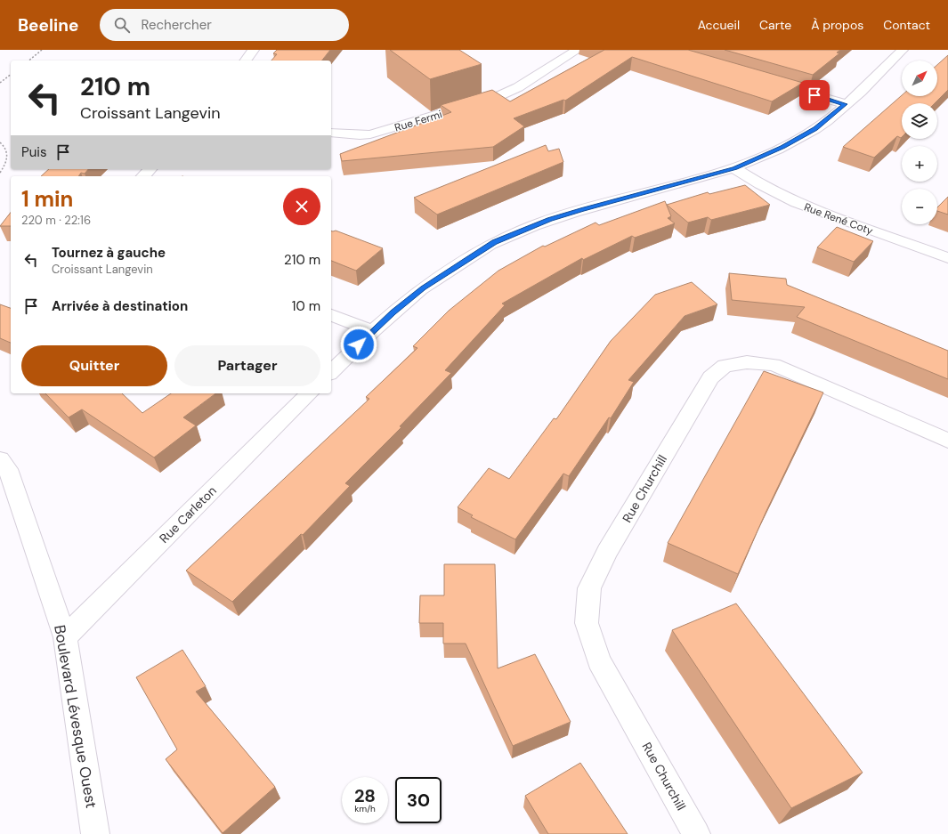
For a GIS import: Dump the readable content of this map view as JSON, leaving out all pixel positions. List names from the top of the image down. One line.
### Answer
{"streets":{"street":["Rue Fermi","Rue René Coty","Rue Churchill","Rue Carleton","Boulevard Lévesque Ouest"]},"crossings":[["Rue Carleton","Boulevard Lévesque Ouest"]],"north":"top right","page":{"header":"Beeline","search":"Rechercher","nav":["Accueil","Carte","À propos","Contact"],"map_buttons":["+","−"],"turn":["210 m","Croissant Langevin"],"then":"Puis","heading":["1 min","220 m · 22:16"],"list":[{"name":"Tournez à gauche","note":"Croissant Langevin","value":"210 m"},{"name":"Arrivée à destination","value":"10 m"}],"buttons":["Quitter","Partager"],"speed":"28 km/h","limit":"30"}}
